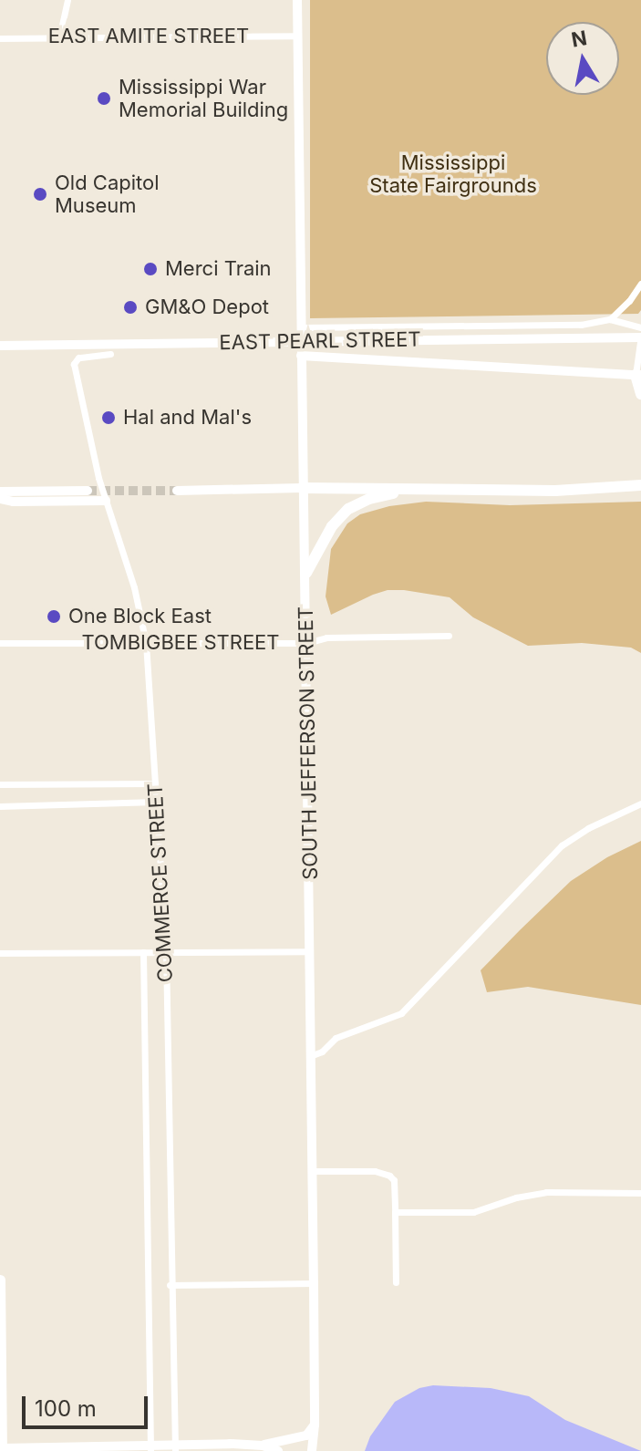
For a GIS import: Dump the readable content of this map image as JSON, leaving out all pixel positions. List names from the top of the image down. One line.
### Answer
{"streets":{"street":["EAST AMITE STREET","EAST PEARL STREET","TOMBIGBEE STREET","SOUTH JEFFERSON STREET","COMMERCE STREET"]},"crossings":[["EAST AMITE STREET","SOUTH JEFFERSON STREET"],["TOMBIGBEE STREET","SOUTH JEFFERSON STREET"],["TOMBIGBEE STREET","COMMERCE STREET"]],"parks":["Mississippi State Fairgrounds"],"places":["Mississippi War Memorial Building","Old Capitol Museum","Merci Train","GM&O Depot","Hal and Mal's","One Block East"],"scale_bar":"100 m","north":"top"}
